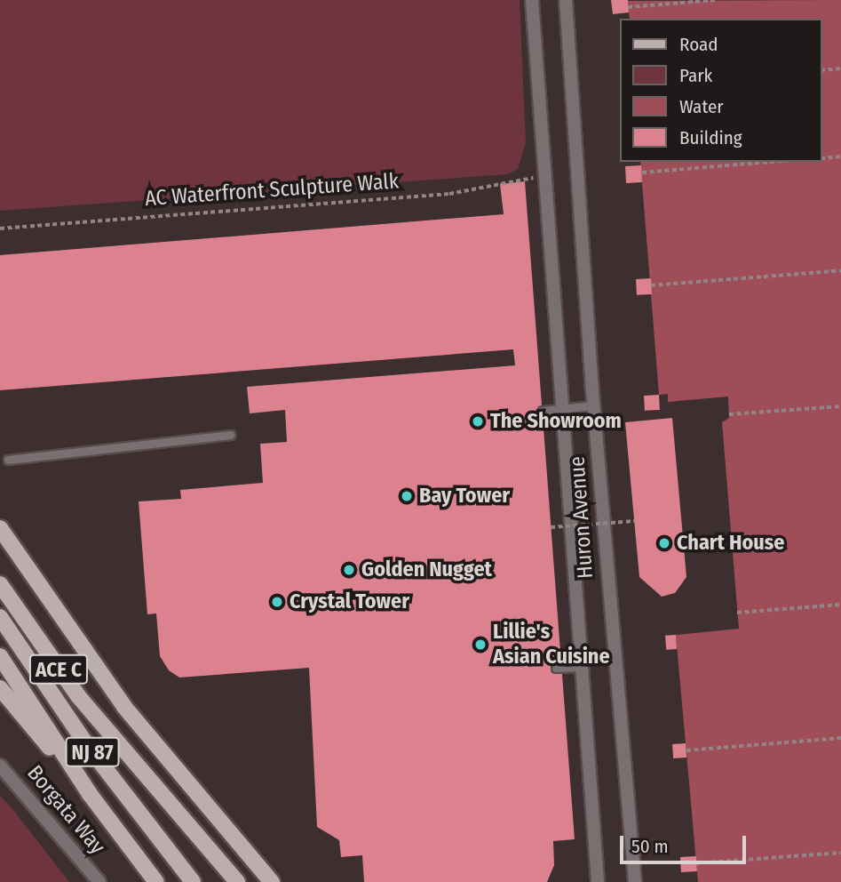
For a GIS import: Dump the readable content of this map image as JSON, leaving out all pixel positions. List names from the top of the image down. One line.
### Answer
{"streets":{"main road":["ACE C","NJ 87"],"street":["Huron Avenue","Borgata Way"],"path":["AC Waterfront Sculpture Walk"]},"crossings":[["AC Waterfront Sculpture Walk","Huron Avenue"]],"places":["The Showroom","Bay Tower","Chart House","Golden Nugget","Crystal Tower","Lillie's Asian Cuisine"],"legend":["Road","Park","Water","Building"],"scale_bar":"50 m"}
